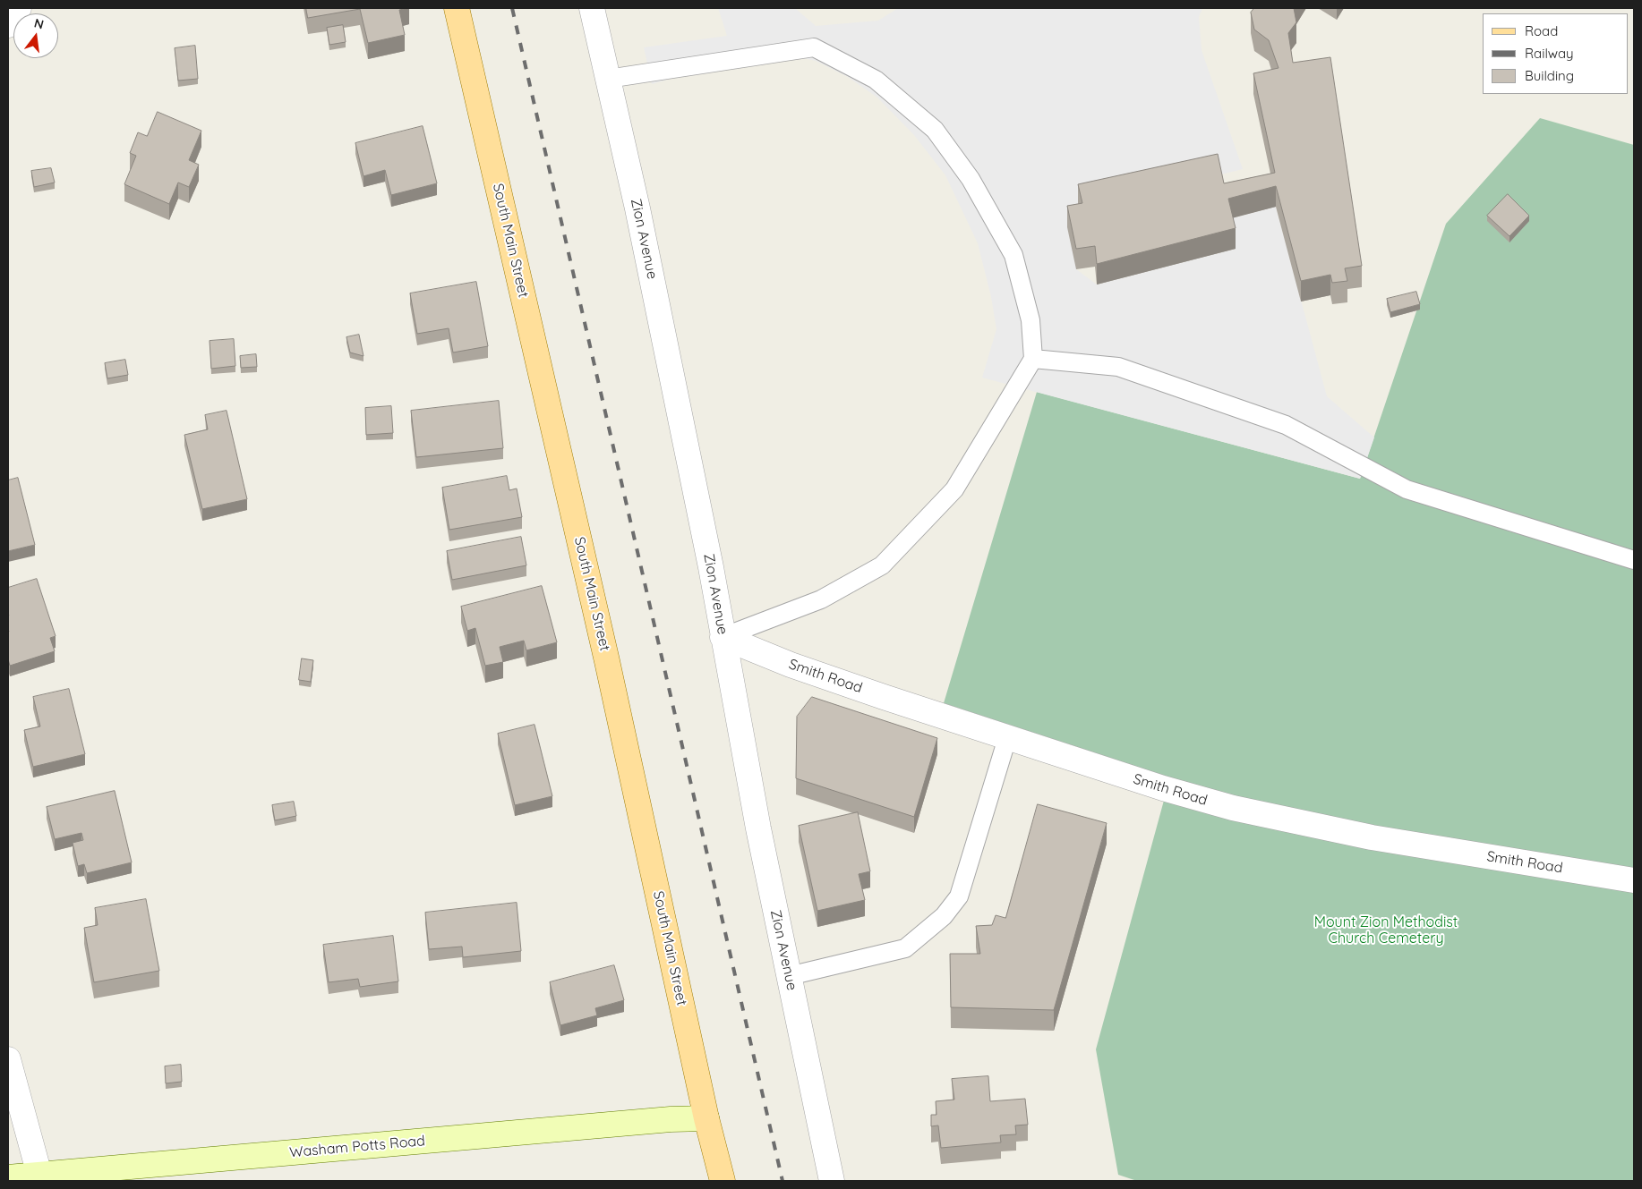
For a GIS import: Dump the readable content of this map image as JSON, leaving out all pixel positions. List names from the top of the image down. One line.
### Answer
{"streets":{"main road":["South Main Street"],"street":["Zion Avenue","Smith Road","Washam Potts Road"]},"crossings":[["Zion Avenue","Smith Road"],["South Main Street","Washam Potts Road"]],"parks":["Mount Zion Methodist Church Cemetery"],"legend":["Road","Railway","Building"],"north":"top"}
